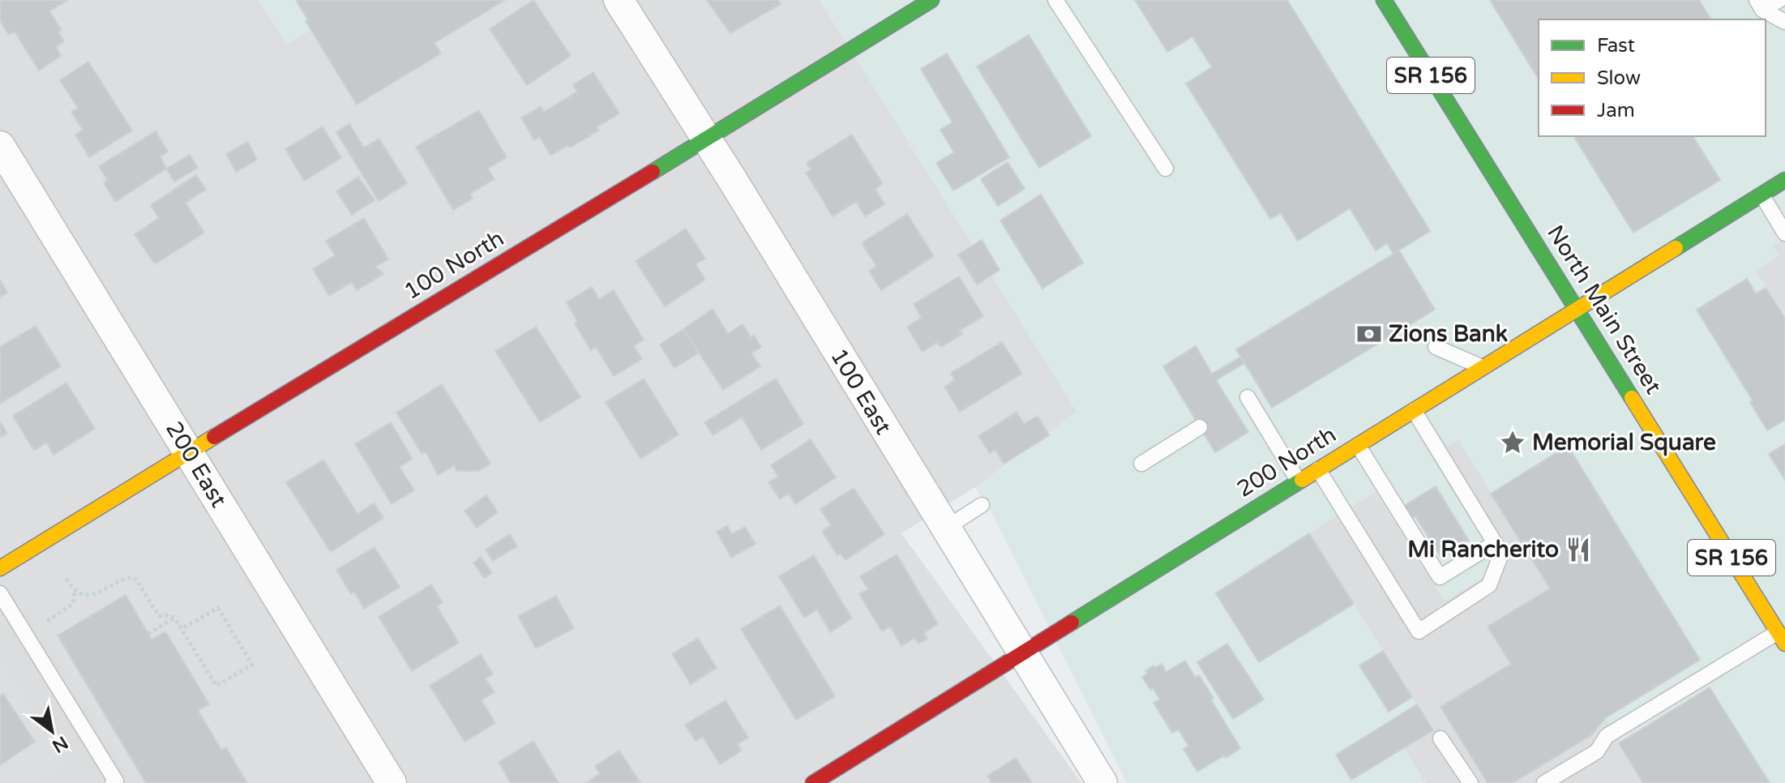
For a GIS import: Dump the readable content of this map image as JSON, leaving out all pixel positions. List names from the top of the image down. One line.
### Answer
{"streets":{"street":["SR 156","100 North","North Main Street","100 East","200 North","200 East"]},"crossings":[["100 North","100 East"],["100 North","200 East"],["North Main Street","200 North"],["100 East","200 North"]],"places":{"bank":["Zions Bank"],"place":["Memorial Square"],"restaurant":["Mi Rancherito"]},"legend":["Fast","Slow","Jam"],"north":"bottom right"}
